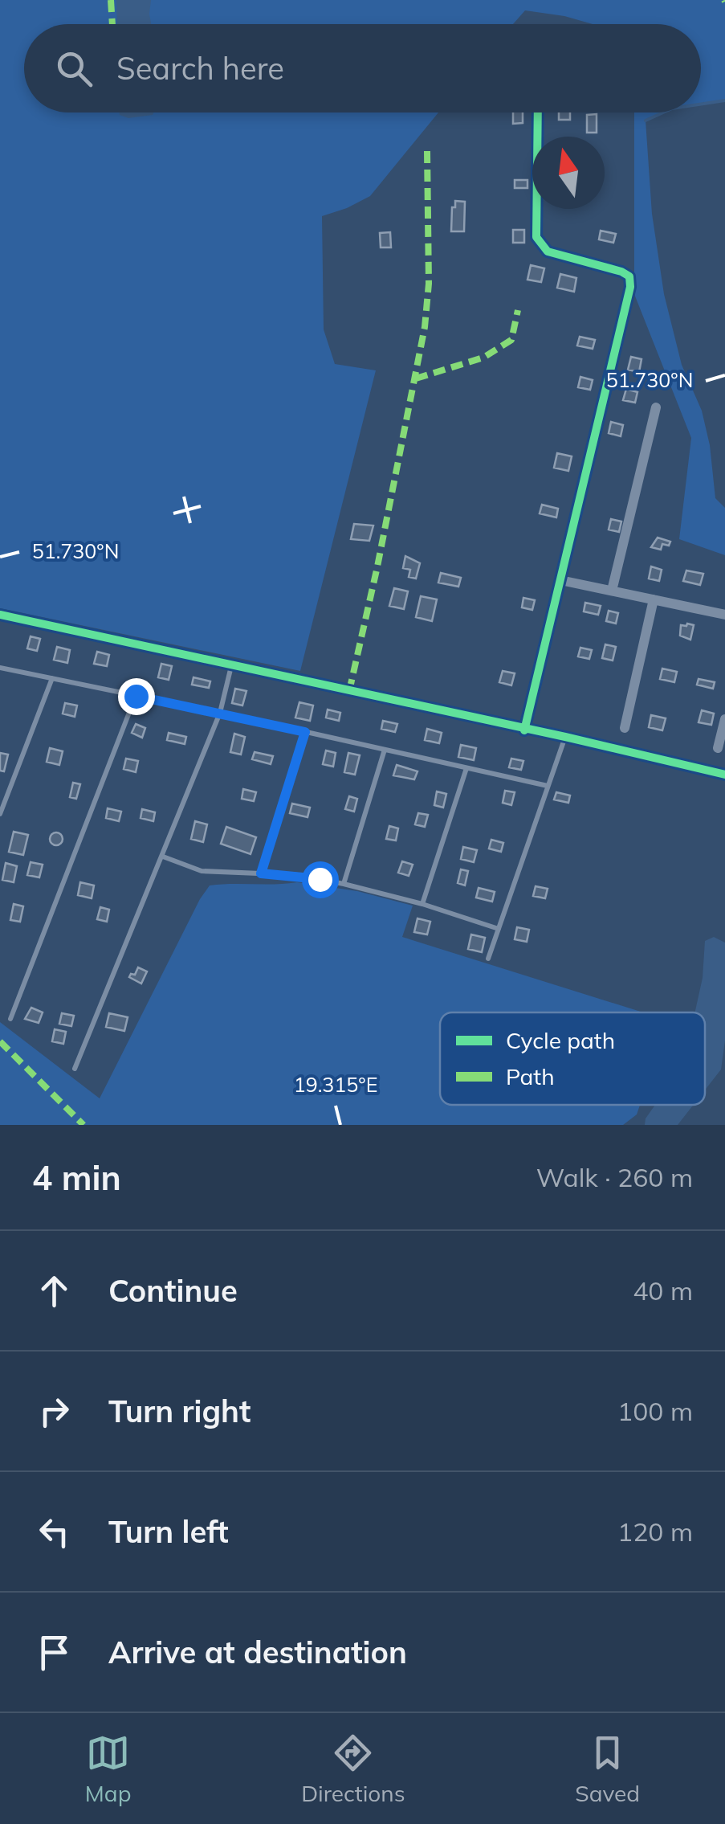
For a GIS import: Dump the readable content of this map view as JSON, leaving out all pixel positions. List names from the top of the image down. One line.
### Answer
{"legend":["Cycle path","Path"],"north":"top","page":{"search":"Search here","heading":["4 min","Walk · 260 m"],"list":[["Continue","40 m"],["Turn right","100 m"],["Turn left","120 m"],"Arrive at destination"],"nav":["Map","Directions","Saved"]},"coordinates":["51.730°N","19.315°E"]}
